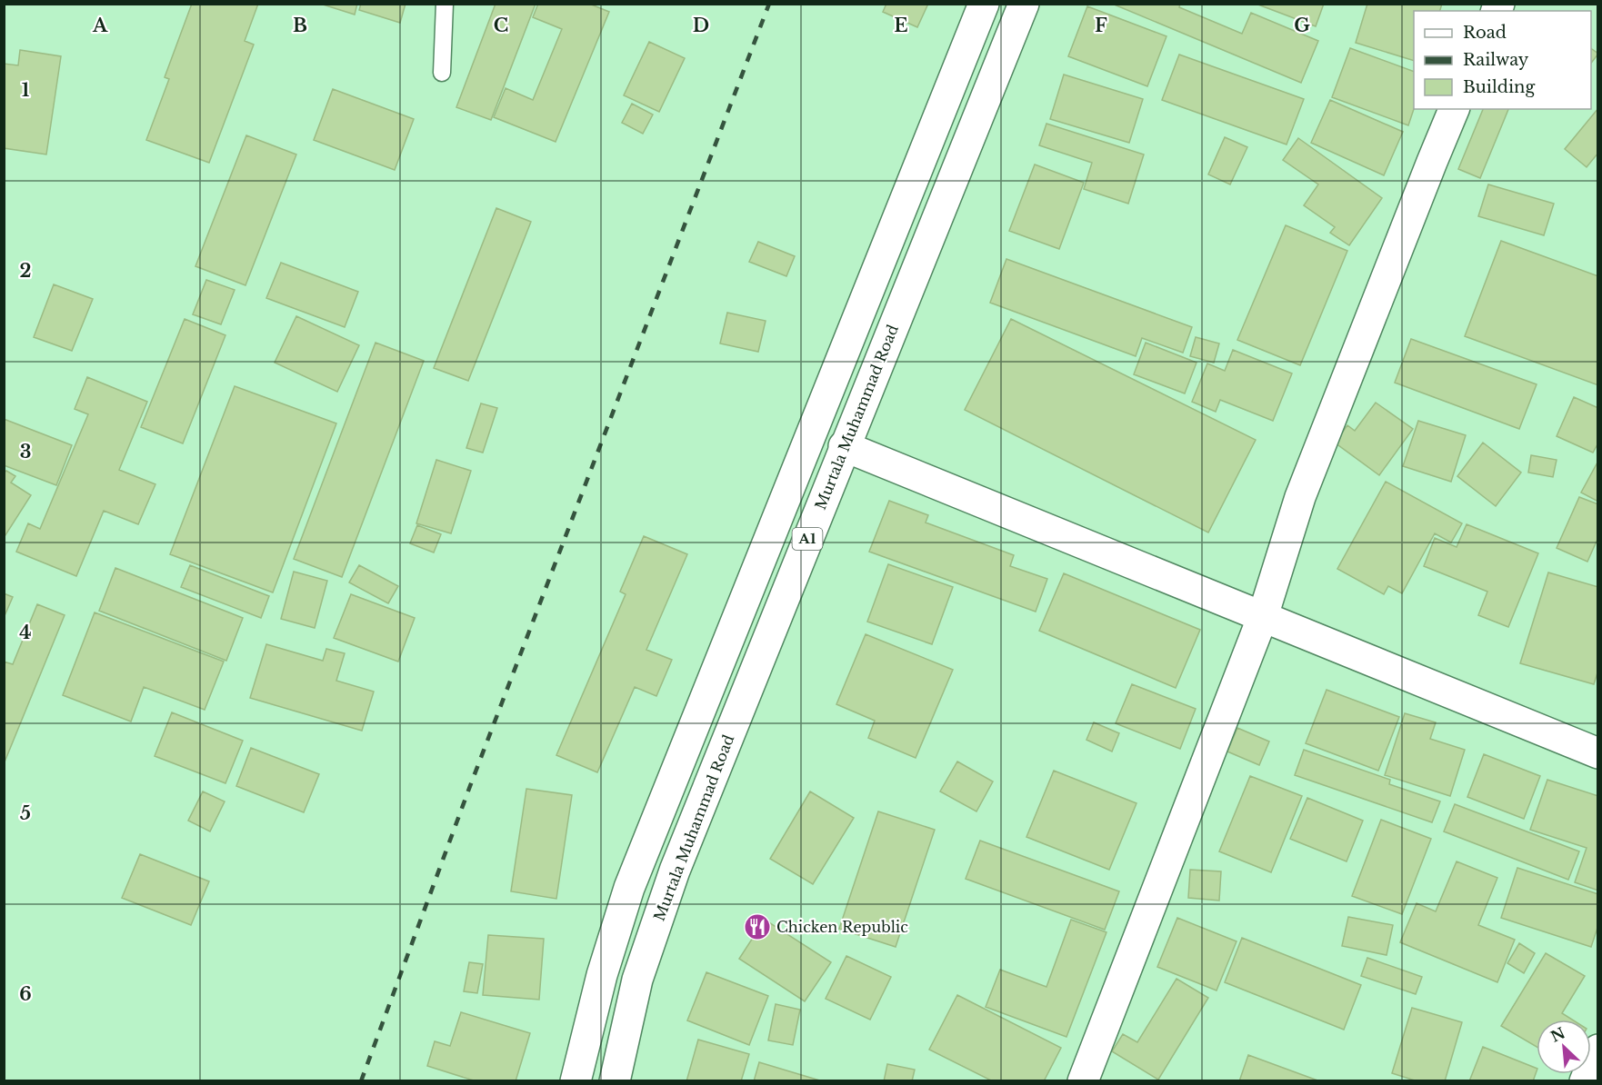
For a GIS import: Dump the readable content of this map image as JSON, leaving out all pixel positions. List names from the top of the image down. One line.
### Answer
{"streets":{"main road":["Murtala Muhammad Road","A1"]},"places":{"restaurant":["Chicken Republic"]},"legend":["Road","Railway","Building"],"north":"top left","grid":{"columns":["A","B","C","D","E","F","G"],"rows":["1","2","3","4","5","6"]}}
